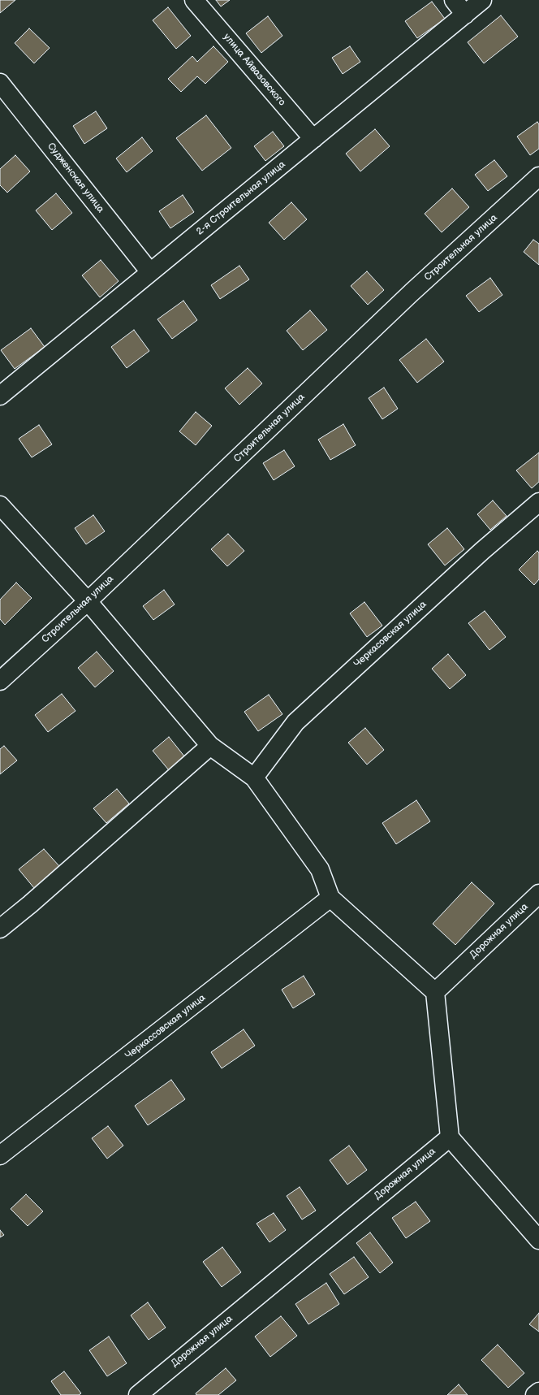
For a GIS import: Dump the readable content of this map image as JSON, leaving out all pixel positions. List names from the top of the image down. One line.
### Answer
{"streets":{"street":["улица Айвазовского","Судженская улица","2-я Строительная улица","Строительная улица","Черкасовская улица","Дорожная улица","Черкассовская улица"]},"crossings":[["улица Айвазовского","2-я Строительная улица"],["Судженская улица","2-я Строительная улица"]]}
